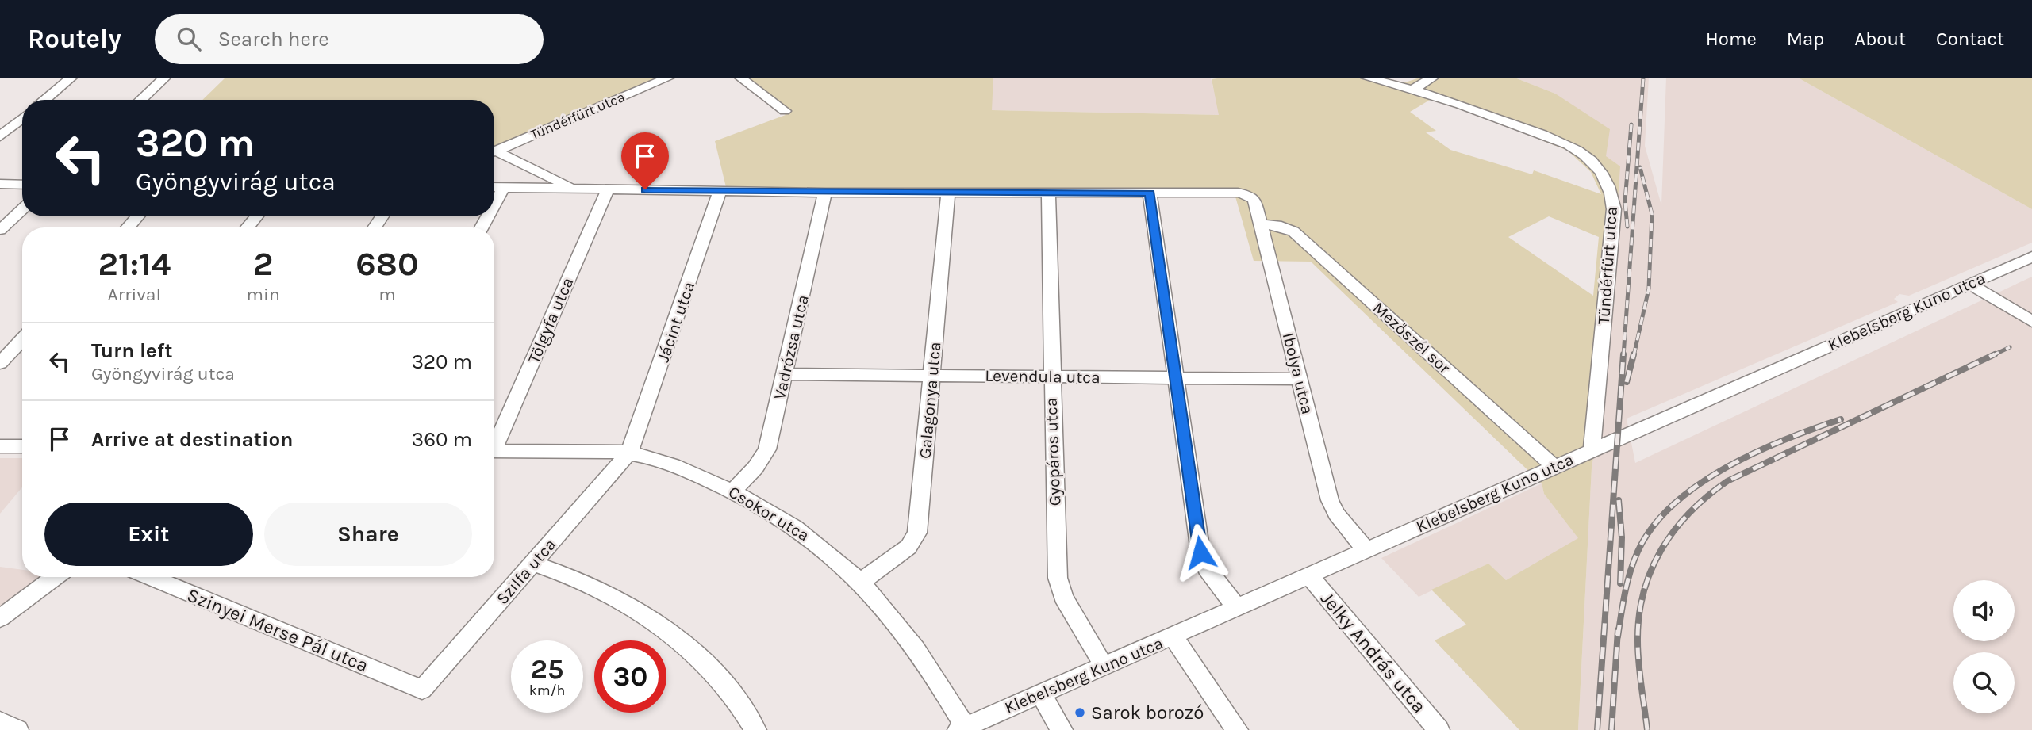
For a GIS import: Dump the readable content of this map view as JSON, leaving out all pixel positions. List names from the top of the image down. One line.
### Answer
{"streets":{"street":["Tündérfürt utca","Klebelsberg Kuno utca","Tölgyfa utca","Jácint utca","Mezőszél sor","Vadrózsa utca","Ibolya utca","Levendula utca","Galagonya utca","Gyopáros utca","Csokor utca","Szilfa utca","Szinyei Merse Pál utca","Jelky András utca"]},"crossings":[["Tündérfürt utca","Klebelsberg Kuno utca"],["Klebelsberg Kuno utca","Mezőszél sor"],["Klebelsberg Kuno utca","Ibolya utca"],["Klebelsberg Kuno utca","Gyopáros utca"],["Klebelsberg Kuno utca","Csokor utca"],["Klebelsberg Kuno utca","Jelky András utca"],["Jácint utca","Csokor utca"],["Jácint utca","Szilfa utca"],["Mezőszél sor","Ibolya utca"],["Vadrózsa utca","Levendula utca"],["Vadrózsa utca","Csokor utca"],["Ibolya utca","Levendula utca"],["Levendula utca","Galagonya utca"],["Levendula utca","Gyopáros utca"],["Galagonya utca","Csokor utca"],["Csokor utca","Szilfa utca"],["Szilfa utca","Szinyei Merse Pál utca"]],"places":["Sarok borozó"],"page":{"header":"Routely","search":"Search here","nav":["Home","Map","About","Contact"],"turn":["320 m","Gyöngyvirág utca"],"eta":["21:14","Arrival","2","min","680","m"],"list":[{"name":"Turn left","note":"Gyöngyvirág utca","value":"320 m"},{"name":"Arrive at destination","value":"360 m"}],"buttons":["Exit","Share"],"speed":"25 km/h","limit":"30"}}
